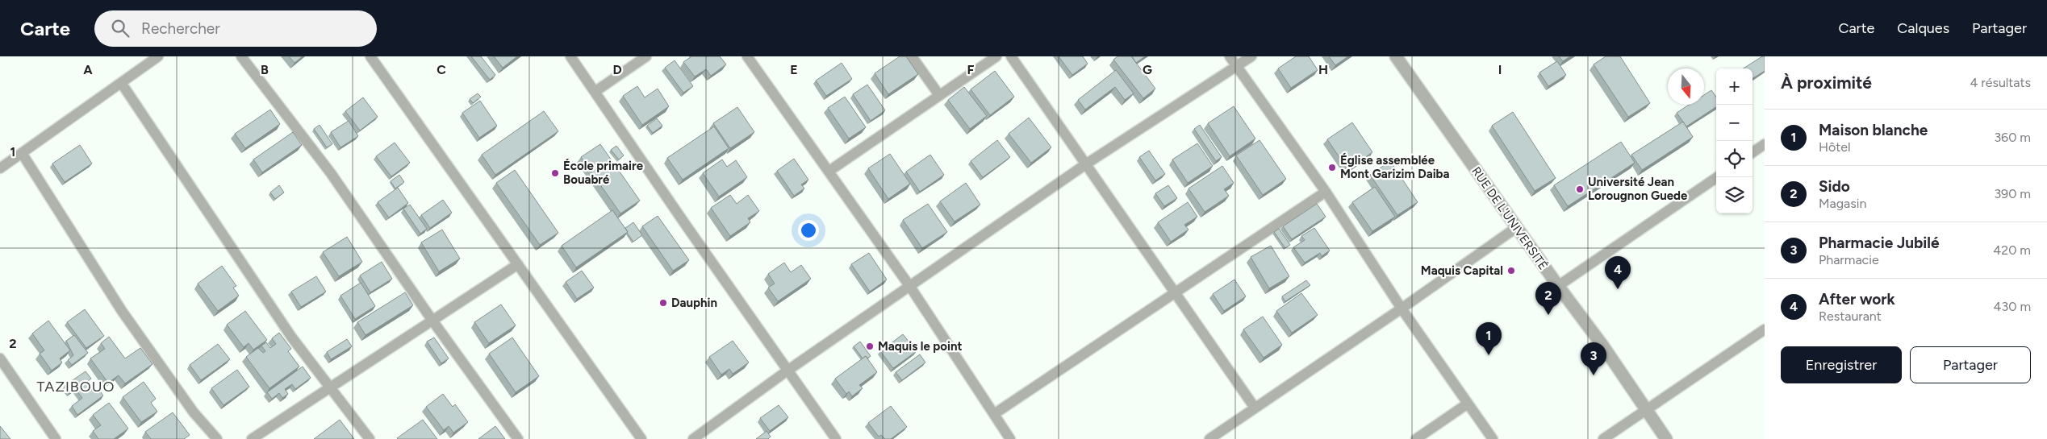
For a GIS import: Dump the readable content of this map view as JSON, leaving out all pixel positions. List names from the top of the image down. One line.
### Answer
{"streets":{"street":["RUE DE L'UNIVERSITÉ"]},"districts":["TAZIBOUO"],"places":["Église assemblée Mont Garizim Daiba","École primaire Bouabré","Université Jean Lorougnon Guede","Maquis Capital","Dauphin","Maquis le point"],"north":"bottom","page":{"header":"Carte","search":"Rechercher","nav":["Carte","Calques","Partager"],"heading":["À proximité","4 résultats"],"map_buttons":["+","−"],"list":[{"mark":"1","name":"Maison blanche","note":"Hôtel","value":"360 m"},{"mark":"2","name":"Sido","note":"Magasin","value":"390 m"},{"mark":"3","name":"Pharmacie Jubilé","note":"Pharmacie","value":"420 m"},{"mark":"4","name":"After work","note":"Restaurant","value":"430 m"}],"pins":["4","2","1","3"],"buttons":["Enregistrer","Partager"]},"grid":{"columns":["A","B","C","D","E","F","G","H","I"],"rows":["1","2"]}}
